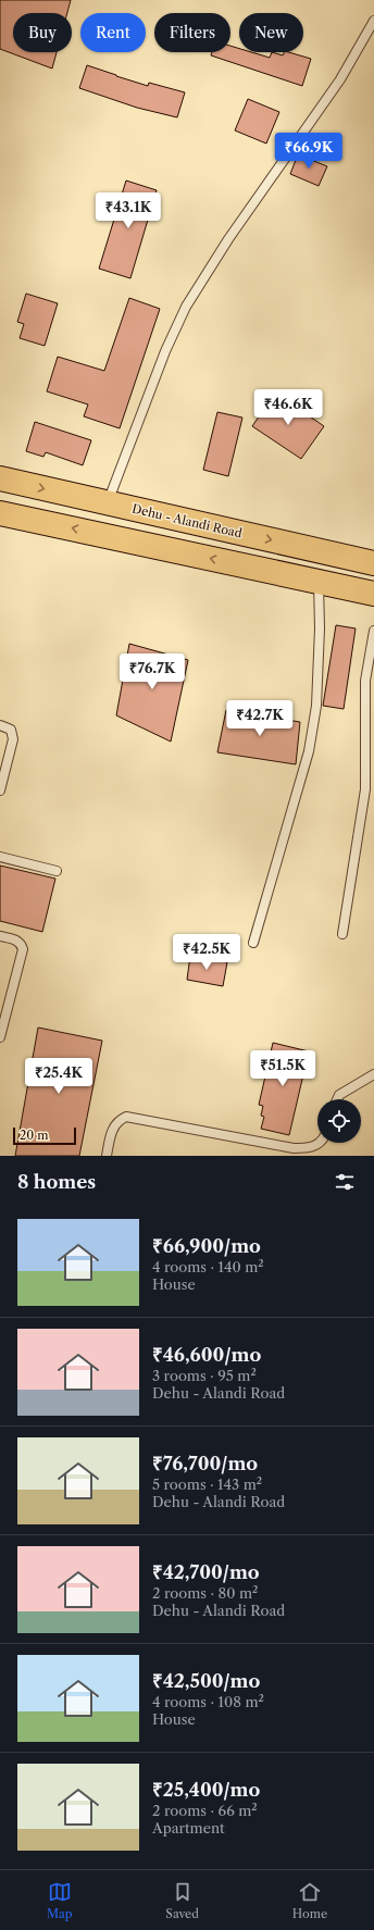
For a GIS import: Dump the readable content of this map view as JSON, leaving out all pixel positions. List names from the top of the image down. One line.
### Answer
{"streets":{"main road":["Dehu - Alandi Road"]},"scale_bar":"20 m","page":{"chip":["Buy","Rent","Filters","New"],"price":["₹66.9K","₹43.1K","₹46.6K","₹76.7K","₹42.7K","₹42.5K","₹51.5K","₹25.4K"],"scale":"20 m","heading":"8 homes","list":[{"name":"₹66,900/mo","note":"4 rooms · 140 m² · House"},{"name":"₹46,600/mo","note":"3 rooms · 95 m² · Dehu - Alandi Road"},{"name":"₹76,700/mo","note":"5 rooms · 143 m² · Dehu - Alandi Road"},{"name":"₹42,700/mo","note":"2 rooms · 80 m² · Dehu - Alandi Road"},{"name":"₹42,500/mo","note":"4 rooms · 108 m² · House"},{"name":"₹25,400/mo","note":"2 rooms · 66 m² · Apartment"}],"tabs":["Map","Saved","Home"]}}
